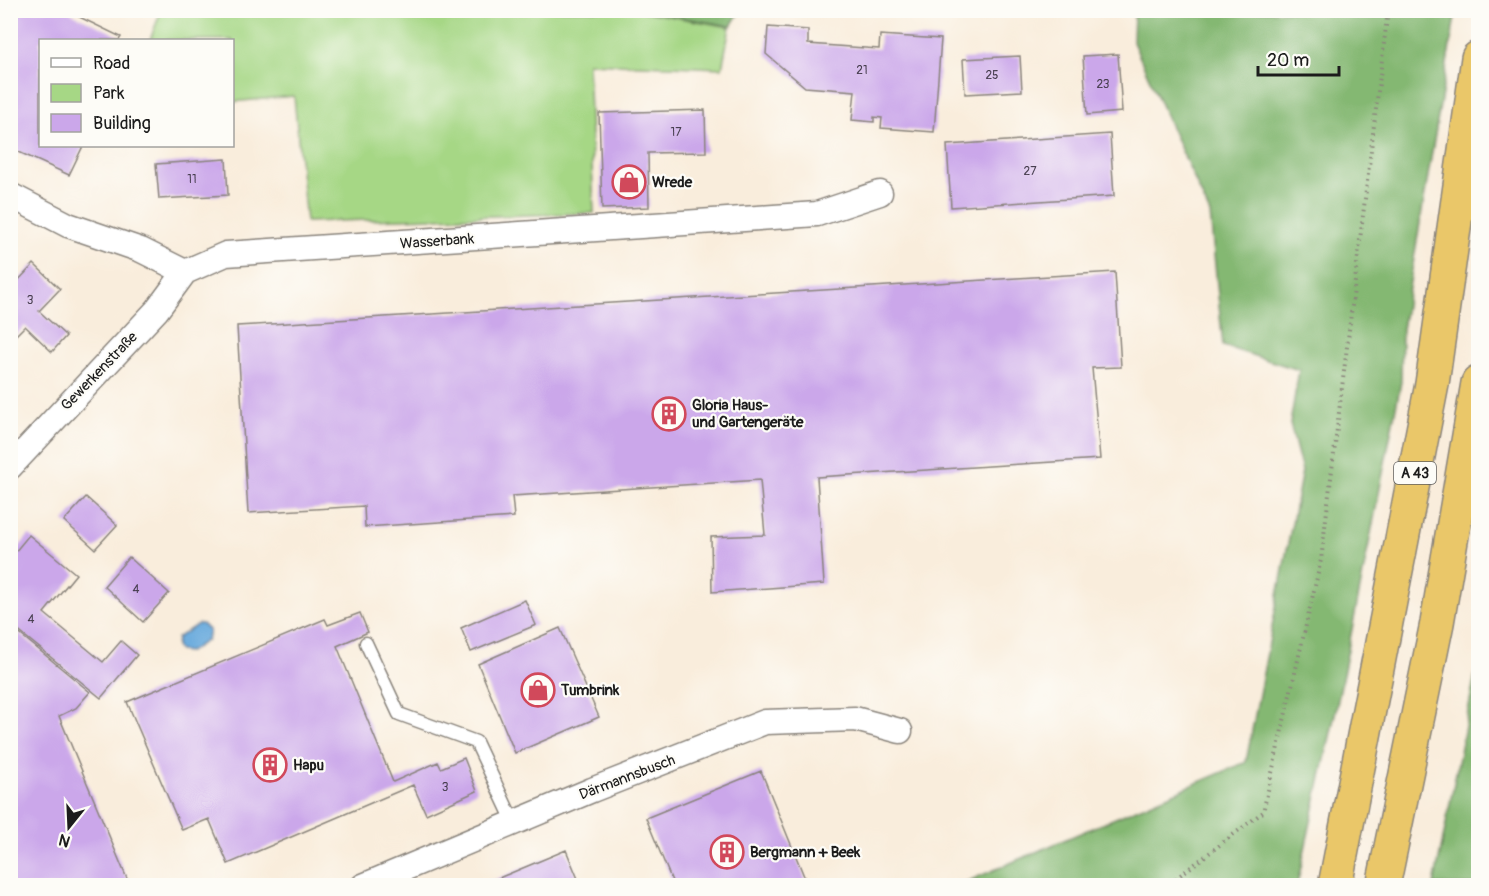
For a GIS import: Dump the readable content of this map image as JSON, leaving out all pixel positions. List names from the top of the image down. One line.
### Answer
{"streets":{"highway":["A 43"],"street":["Wasserbank","Gewerkenstraße","Därmannsbusch"]},"crossings":[["Wasserbank","Gewerkenstraße"]],"places":{"shop":["Wrede","Tumbrink"],"building":["Gloria Haus- und Gartengeräte","Hapu","Bergmann + Beek"]},"house_numbers":["21","25","23","17","27","11","3","4","4","3"],"legend":["Road","Park","Building"],"scale_bar":"20 m","north":"bottom"}
